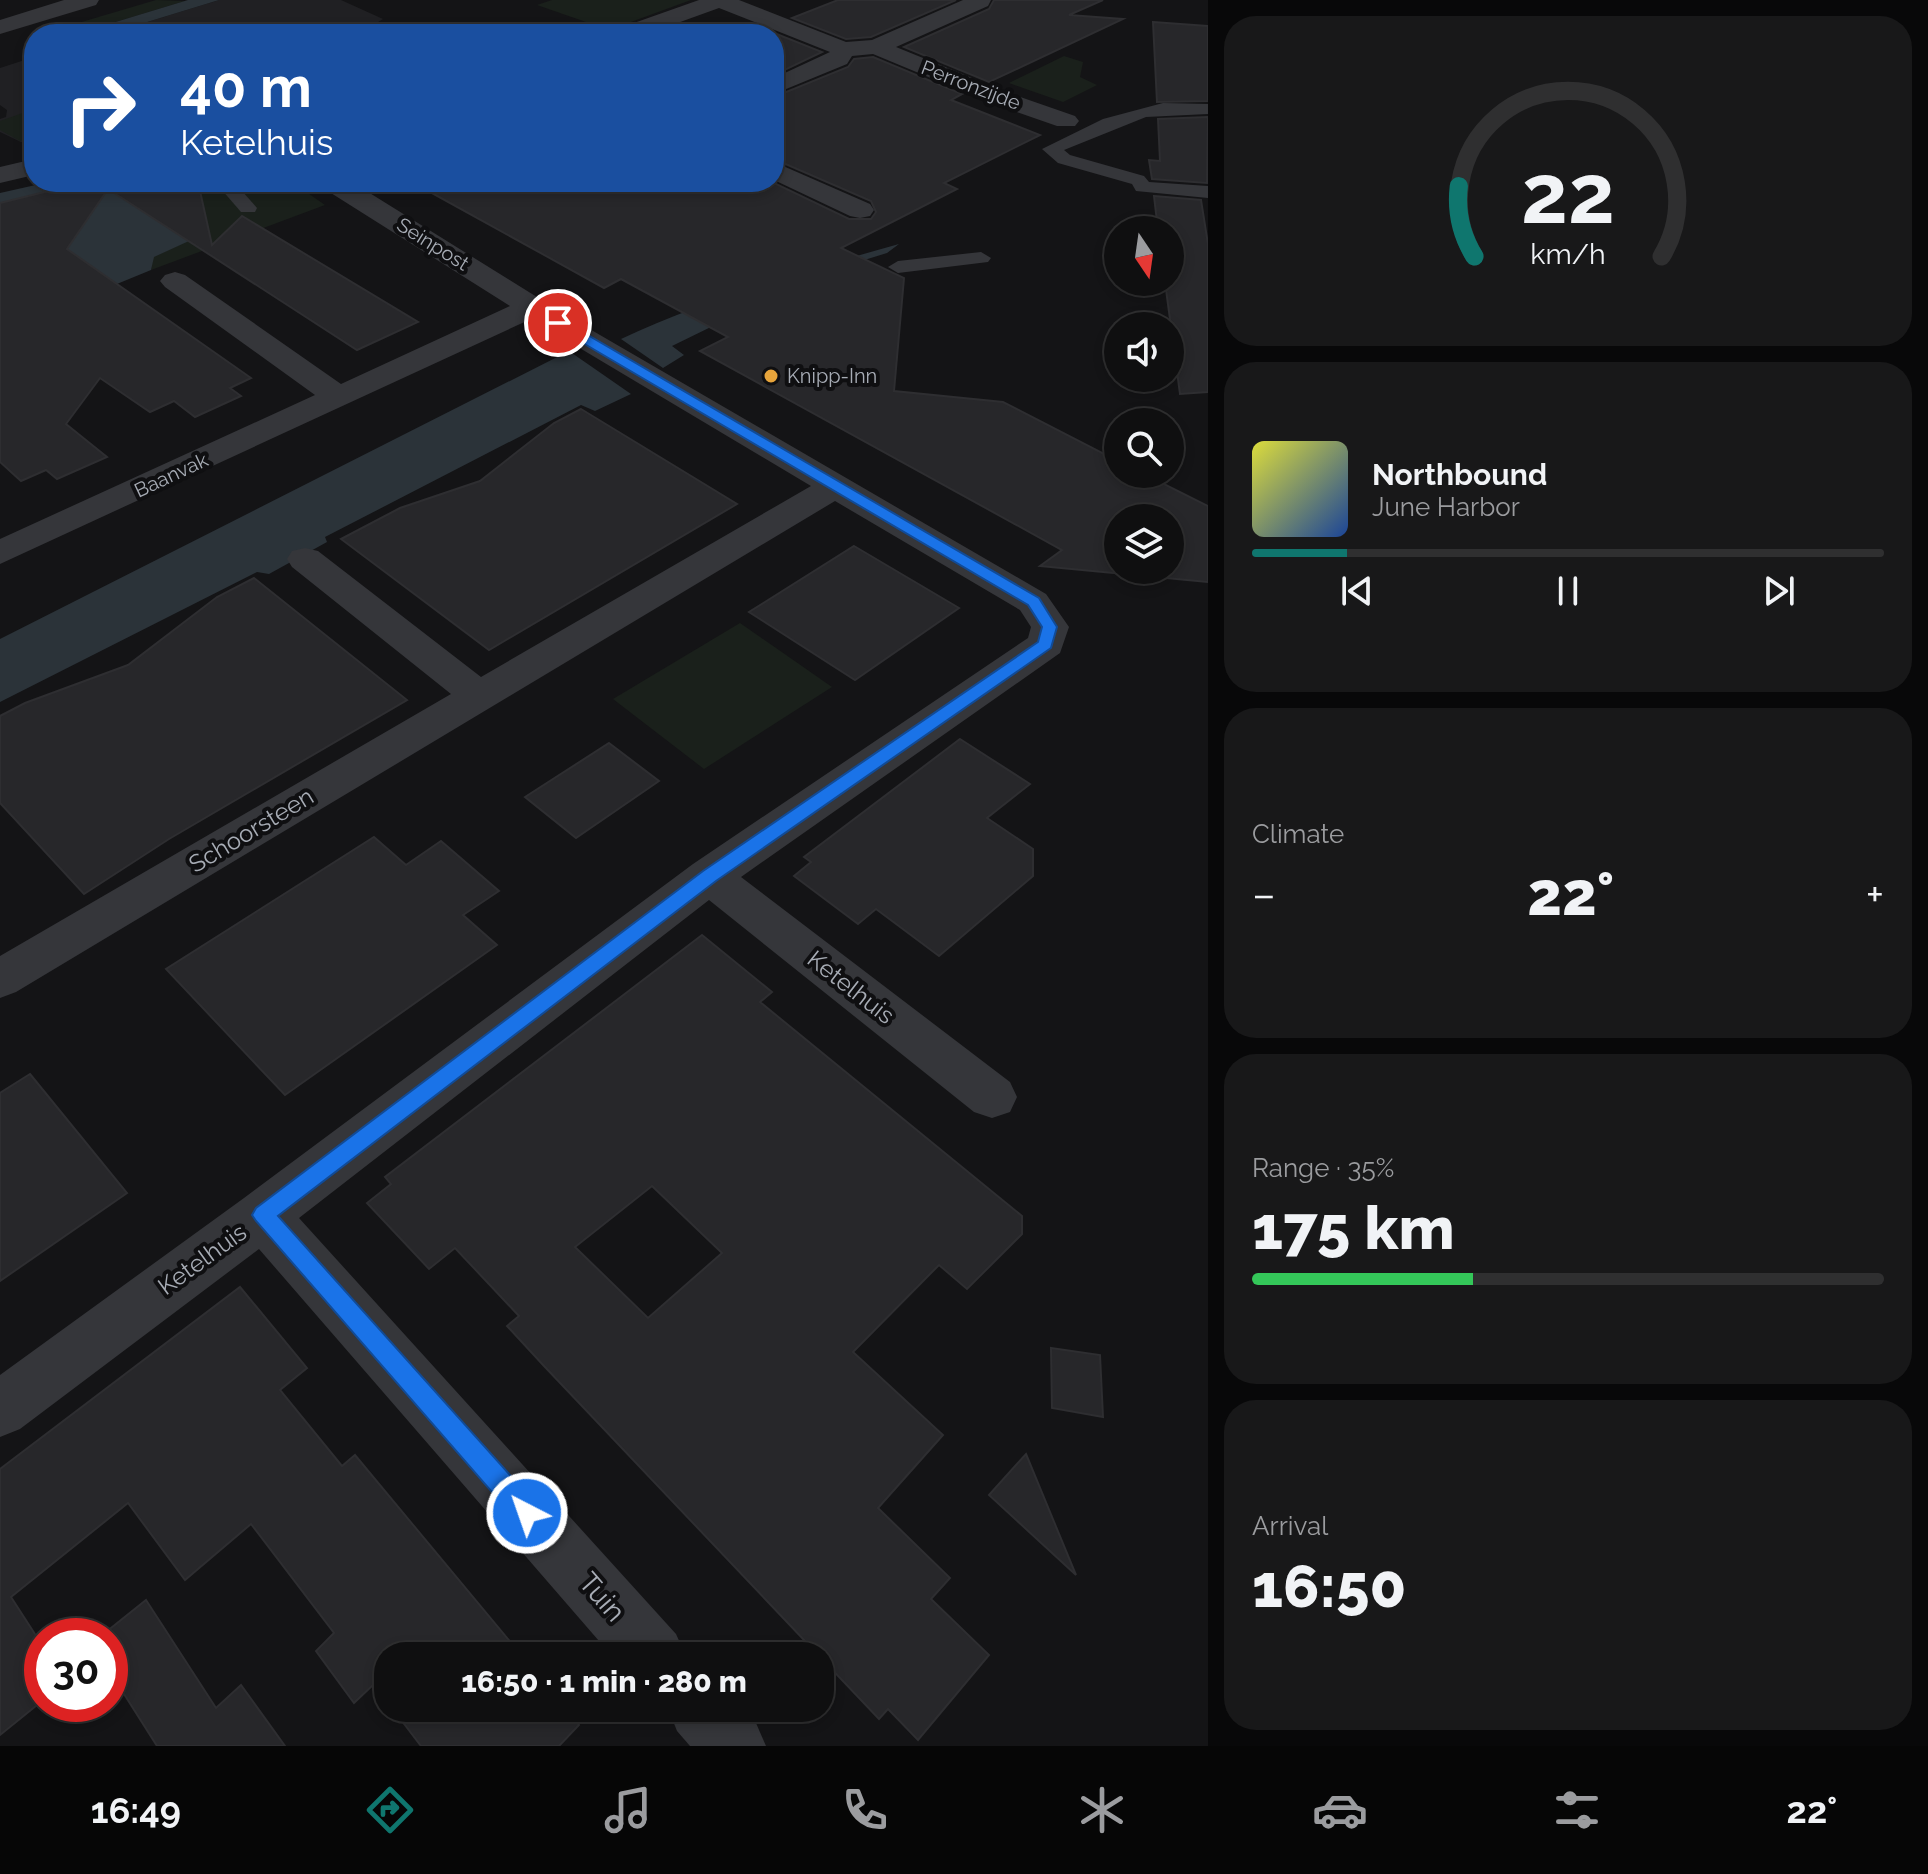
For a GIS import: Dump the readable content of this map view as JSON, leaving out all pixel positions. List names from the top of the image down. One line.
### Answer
{"streets":{"street":["Perronzijde","Seinpost","Baanvak","Schoorsteen","Ketelhuis","Tuin"]},"crossings":[["Seinpost","Baanvak"],["Seinpost","Ketelhuis"],["Baanvak","Ketelhuis"],["Schoorsteen","Ketelhuis"],["Ketelhuis","Tuin"]],"places":["Knipp-Inn"],"north":"bottom","page":{"turn":["40 m","Ketelhuis"],"song":["Northbound","June Harbor"],"tile":["Climate",["Range · 35%","175 km"],["Arrival","16:50"]],"heat":["−","22°","+"],"limit":"30","trip":"16:50 · 1 min · 280 m","tabs":["16:49","22°"],"gauge":["22","km/h"]}}
